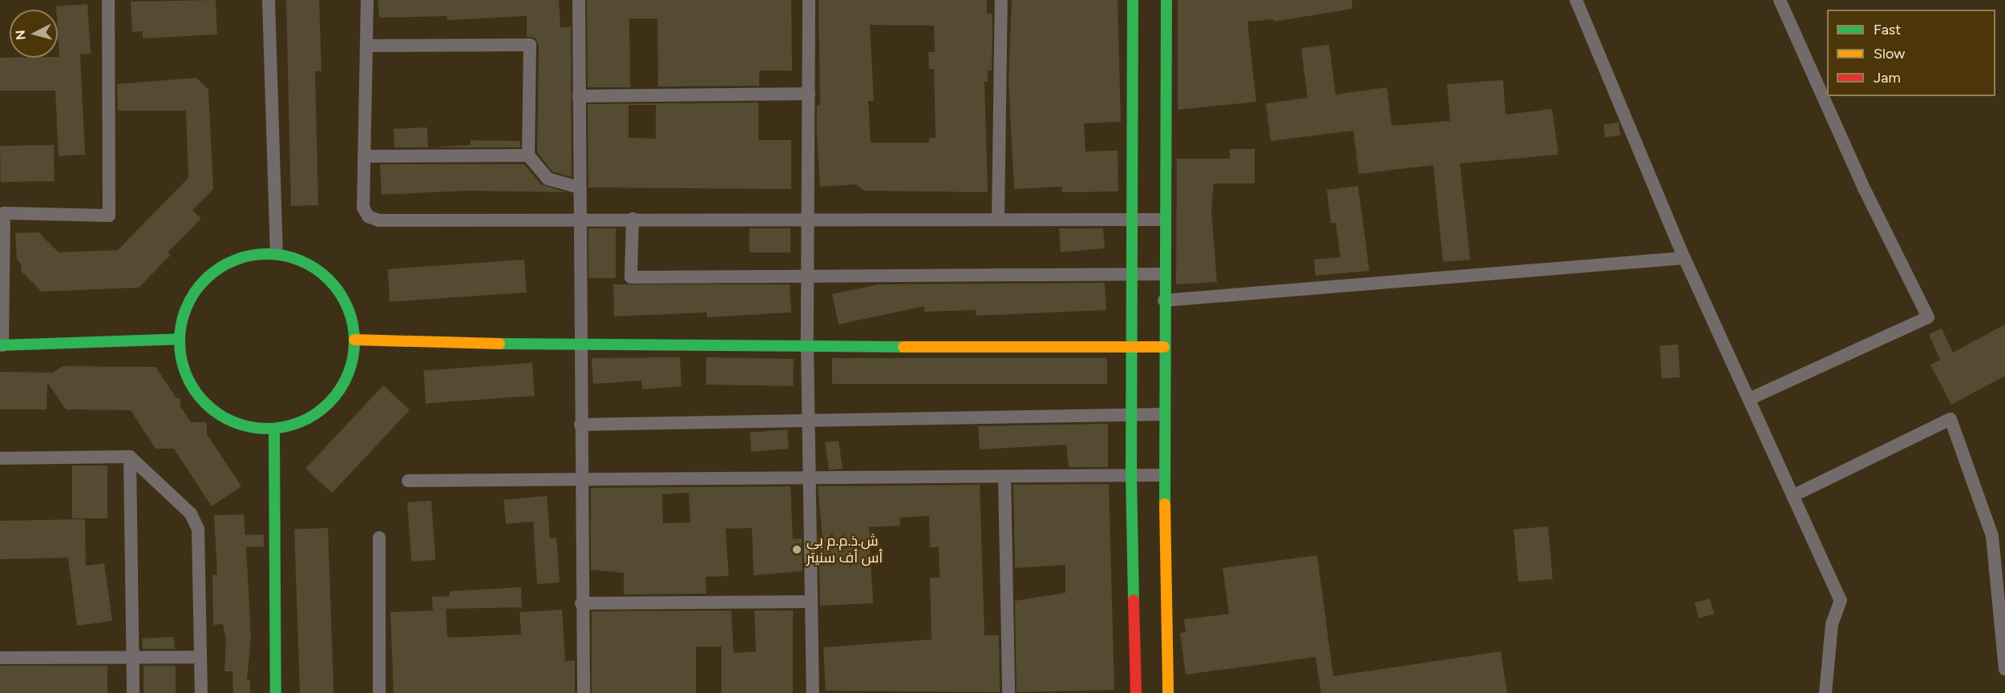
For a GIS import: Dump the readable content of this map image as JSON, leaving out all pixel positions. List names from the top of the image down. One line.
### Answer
{"places":["ش.ذ.م.م بي أس أف سنيتر"],"legend":["Fast","Slow","Jam"],"north":"left"}
